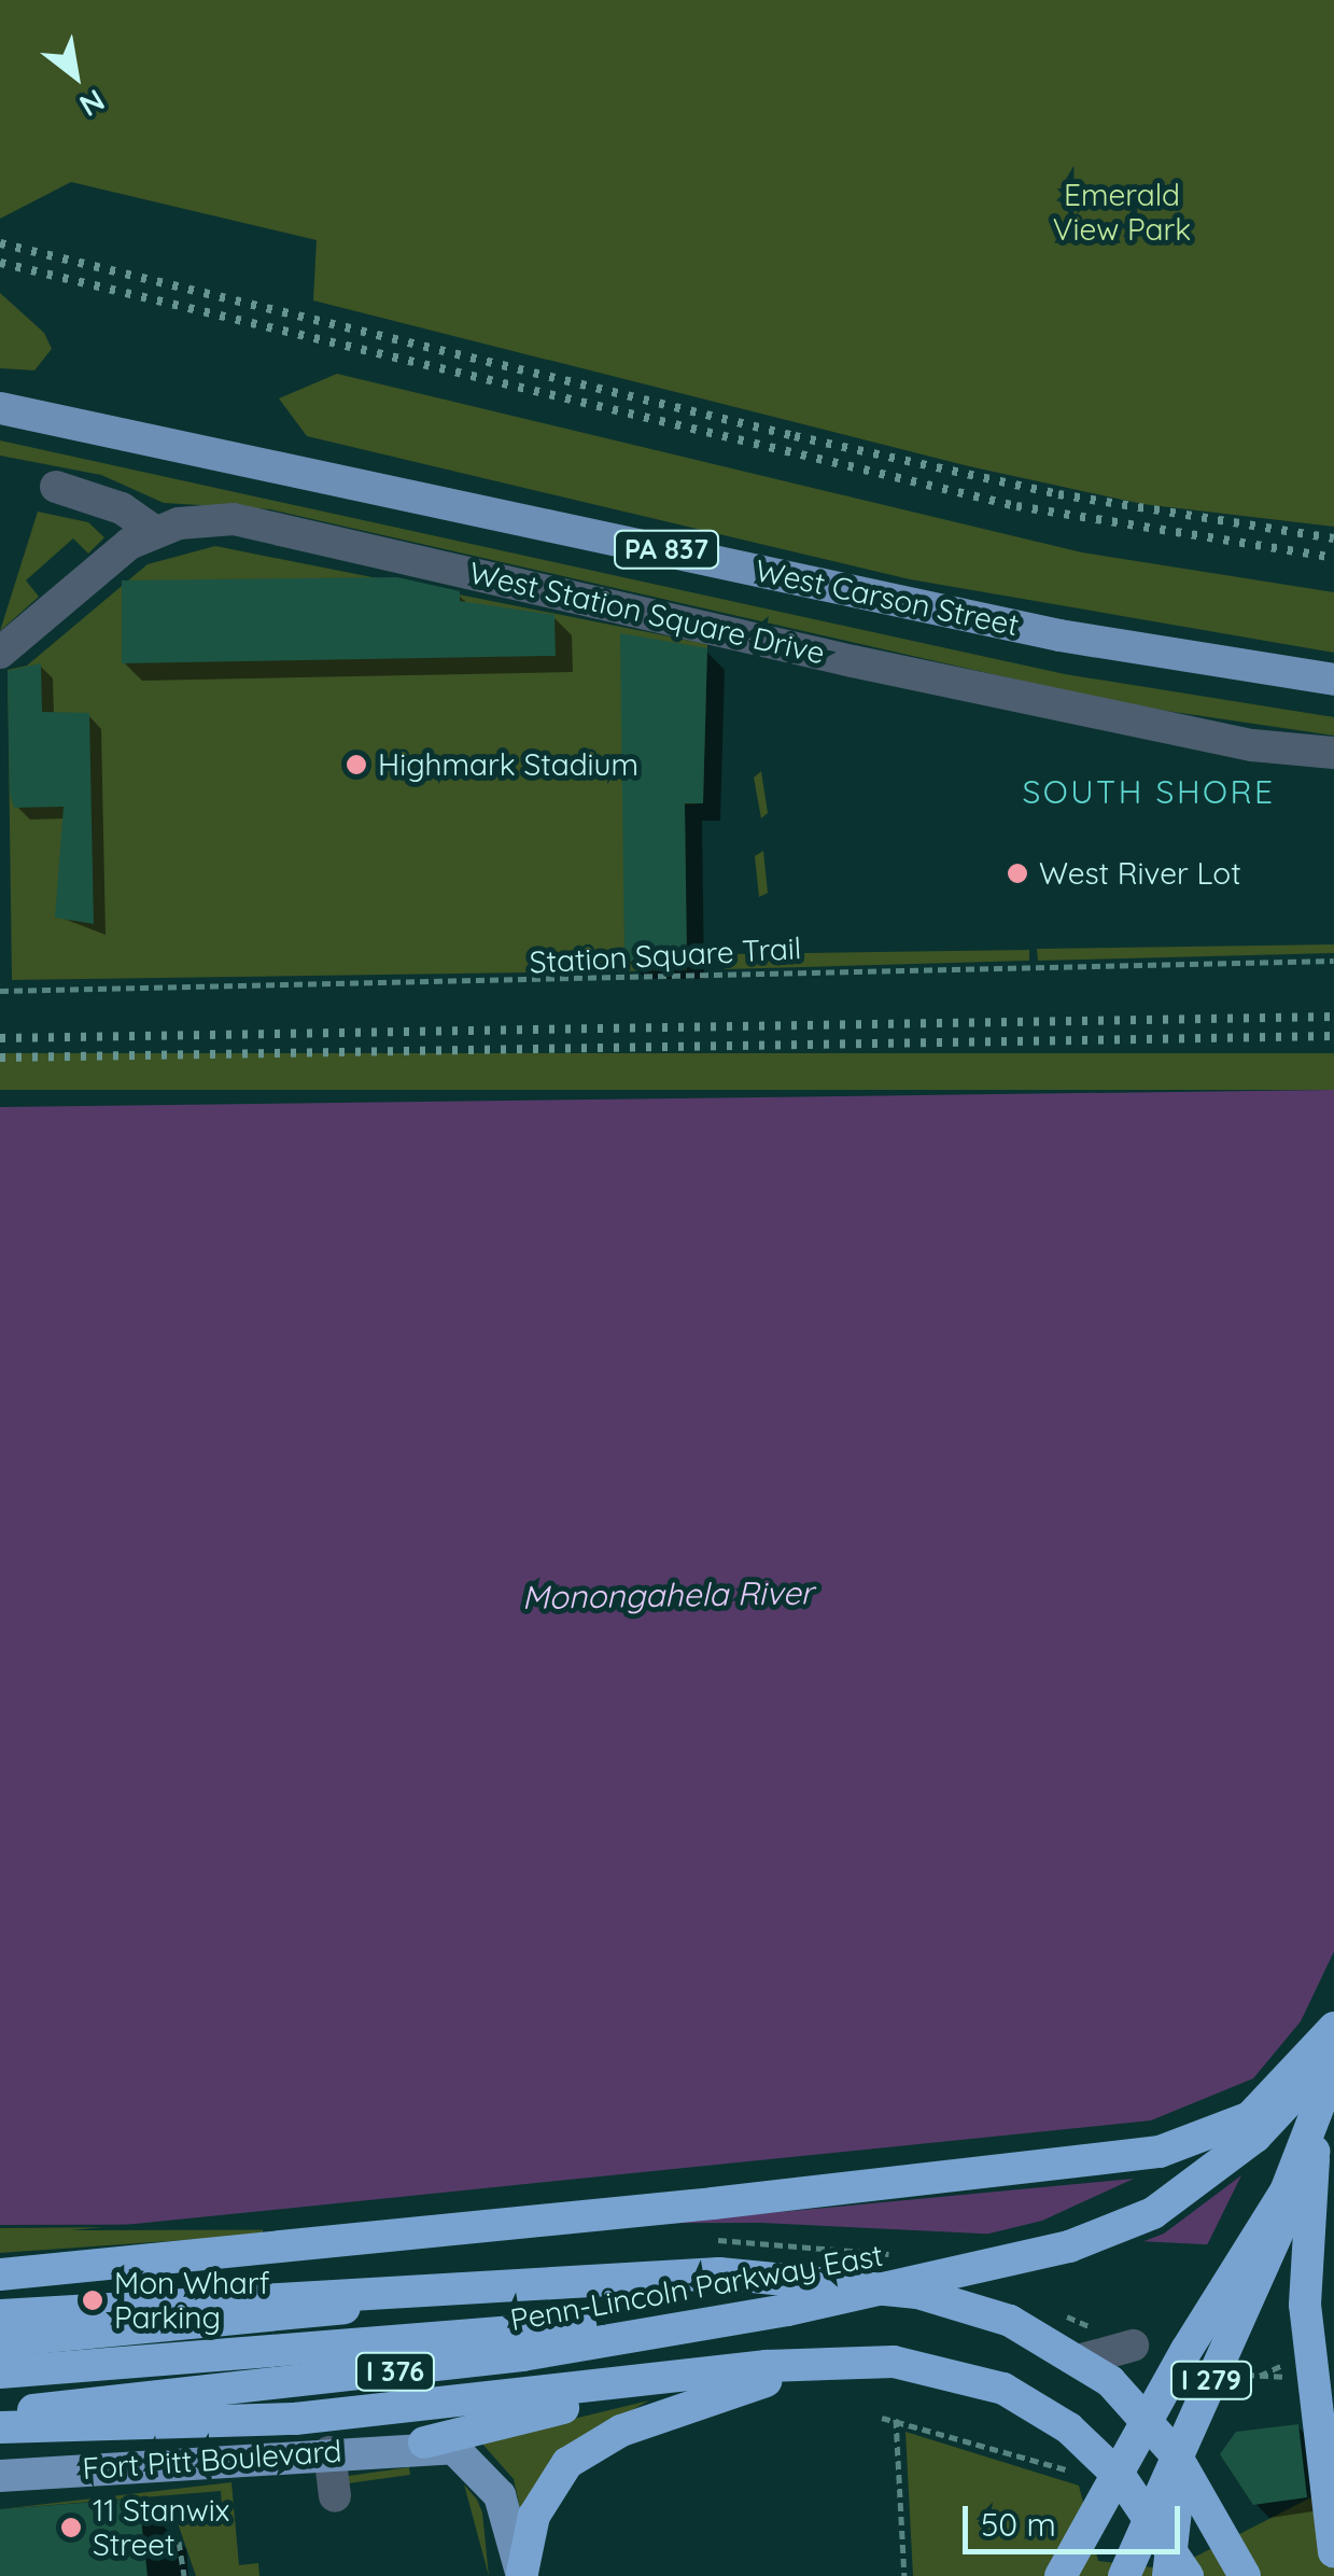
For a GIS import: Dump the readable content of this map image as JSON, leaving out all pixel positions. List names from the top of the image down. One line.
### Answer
{"streets":{"highway":["Penn-Lincoln Parkway East","I 376","I 279"],"main road":["PA 837","West Carson Street","Fort Pitt Boulevard"],"street":["West Station Square Drive"],"path":["Station Square Trail"]},"districts":["SOUTH SHORE"],"water":["Monongahela River"],"parks":["Emerald View Park"],"places":["Highmark Stadium","West River Lot","Mon Wharf Parking","11 Stanwix Street"],"scale_bar":"50 m","north":"bottom right"}
